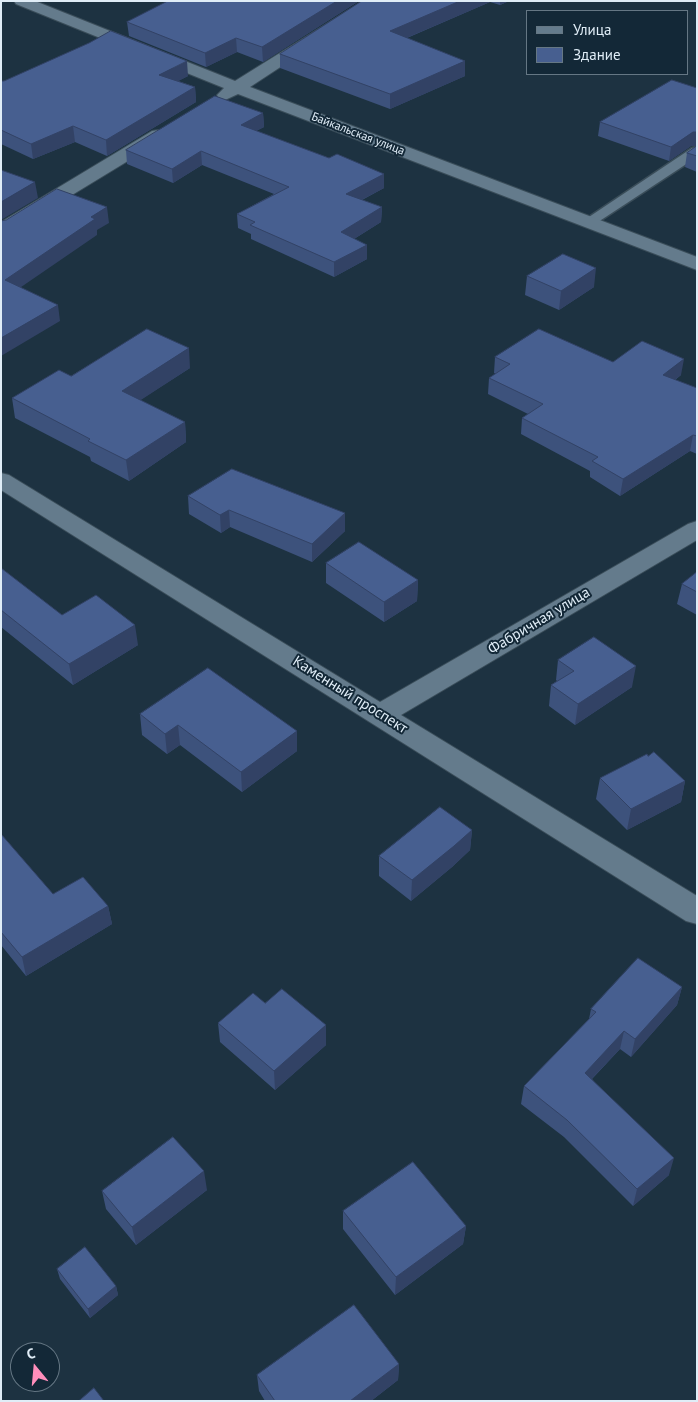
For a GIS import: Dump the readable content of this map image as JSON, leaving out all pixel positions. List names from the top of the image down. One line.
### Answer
{"streets":{"street":["Байкальская улица","Фабричная улица","Каменный проспект"]},"crossings":[["Фабричная улица","Каменный проспект"]],"legend":["Улица","Здание"],"north":"top"}
